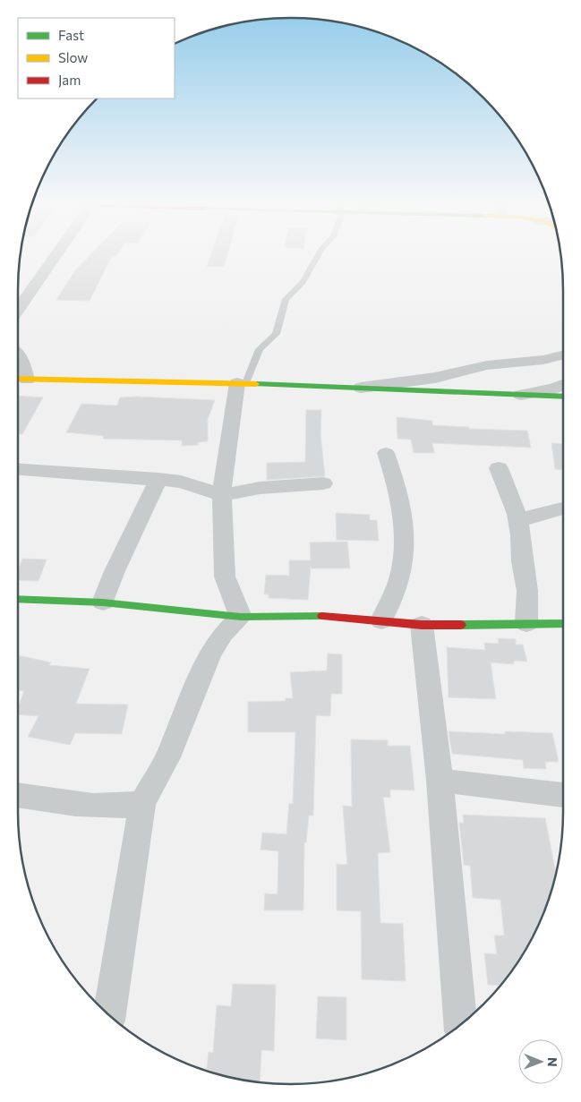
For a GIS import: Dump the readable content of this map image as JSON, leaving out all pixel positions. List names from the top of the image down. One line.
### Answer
{"legend":["Fast","Slow","Jam"],"north":"right"}
